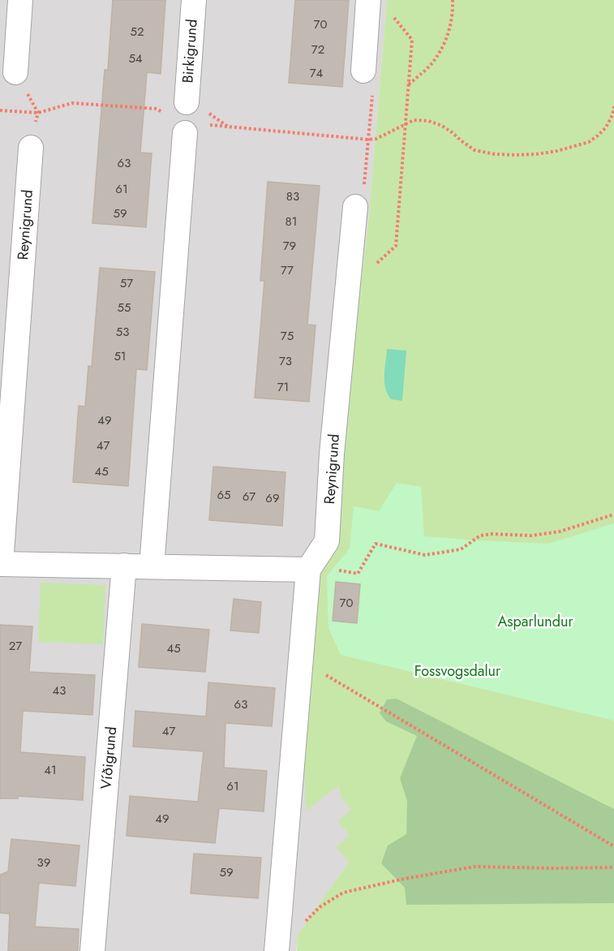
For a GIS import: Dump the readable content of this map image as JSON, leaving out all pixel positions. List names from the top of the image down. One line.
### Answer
{"streets":{"street":["Birkigrund","Reynigrund","Víðigrund"]},"crossings":[["Reynigrund","Víðigrund"]],"parks":["Asparlundur","Fossvogsdalur"],"house_numbers":["70","52","72","54","74","63","61","83","59","81","79","77","57","55","53","75","51","73","71","49","47","45","65","67","69","70","27","45","43","63","47","41","61","49","39","59"]}
